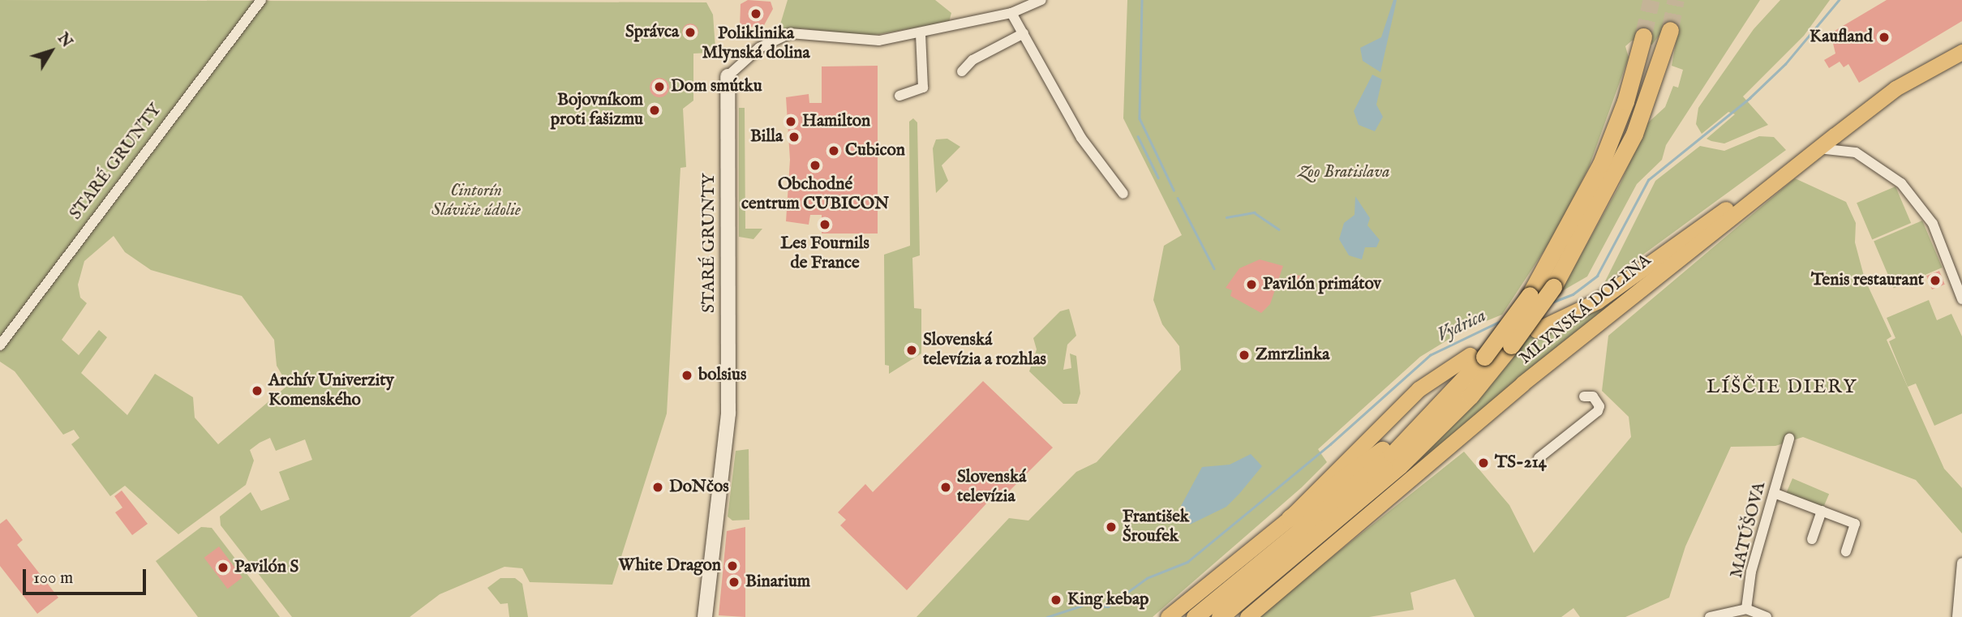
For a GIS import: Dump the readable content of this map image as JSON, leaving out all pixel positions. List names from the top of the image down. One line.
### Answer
{"streets":{"main road":["MLYNSKÁ DOLINA"],"street":["STARÉ GRUNTY","MATÚŠOVA"]},"districts":["LÍŠČIE DIERY"],"water":["Vydrica"],"parks":["Zoo Bratislava","Cintorín Slávičie údolie"],"places":["Poliklinika Mlynská dolina","Správca","Kaufland","Dom smútku","Bojovníkom proti fašizmu","Hamilton","Billa","Cubicon","Obchodné centrum CUBICON","Les Fournils de France","Tenis restaurant","Pavilón primátov","Slovenská televízia a rozhlas","Zmrzlinka","bolsius","Archív Univerzity Komenského","TS-214","DoNčos","Slovenská televízia","František Šroufek","White Dragon","Pavilón S","Binarium","King kebap"],"scale_bar":"100 m","north":"top right"}
